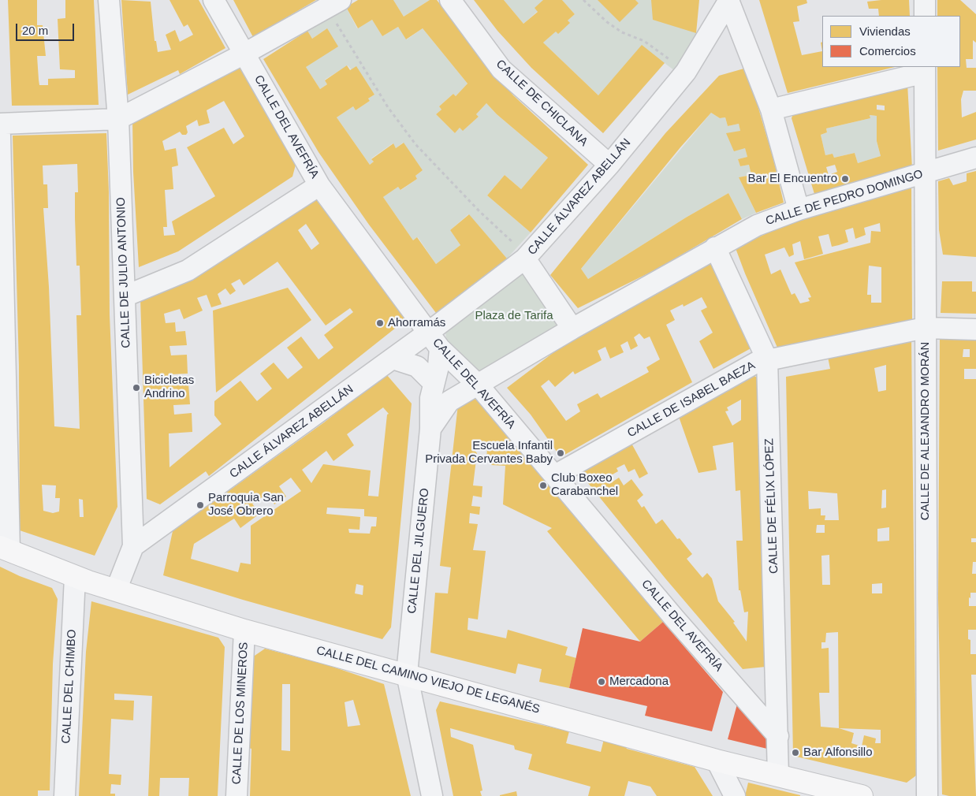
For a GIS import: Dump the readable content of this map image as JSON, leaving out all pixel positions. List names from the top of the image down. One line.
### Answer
{"streets":{"street":["CALLE DE CHICLANA","CALLE DEL AVEFRÍA","CALLE ÁLVAREZ ABELLÁN","CALLE DE PEDRO DOMINGO","CALLE DE JULIO ANTONIO","CALLE DE ISABEL BAEZA","CALLE DE ALEJANDRO MORÁN","CALLE DE FÉLIX LÓPEZ","CALLE DEL JILGUERO","CALLE DEL CAMINO VIEJO DE LEGANÉS","CALLE DEL CHIMBO","CALLE DE LOS MINEROS"]},"crossings":[["CALLE DE CHICLANA","CALLE ÁLVAREZ ABELLÁN"],["CALLE DEL AVEFRÍA","CALLE ÁLVAREZ ABELLÁN"],["CALLE DEL AVEFRÍA","CALLE DE ISABEL BAEZA"],["CALLE DEL AVEFRÍA","CALLE DE FÉLIX LÓPEZ"],["CALLE DEL AVEFRÍA","CALLE DEL JILGUERO"],["CALLE ÁLVAREZ ABELLÁN","CALLE DE JULIO ANTONIO"],["CALLE ÁLVAREZ ABELLÁN","CALLE DEL JILGUERO"],["CALLE DE PEDRO DOMINGO","CALLE DE ALEJANDRO MORÁN"],["CALLE DE PEDRO DOMINGO","CALLE DE FÉLIX LÓPEZ"],["CALLE DE ISABEL BAEZA","CALLE DE ALEJANDRO MORÁN"],["CALLE DE ISABEL BAEZA","CALLE DE FÉLIX LÓPEZ"],["CALLE DE FÉLIX LÓPEZ","CALLE DEL CAMINO VIEJO DE LEGANÉS"],["CALLE DEL JILGUERO","CALLE DEL CAMINO VIEJO DE LEGANÉS"],["CALLE DEL CAMINO VIEJO DE LEGANÉS","CALLE DEL CHIMBO"],["CALLE DEL CAMINO VIEJO DE LEGANÉS","CALLE DE LOS MINEROS"]],"parks":["Plaza de Tarifa"],"places":["Bar El Encuentro","Ahorramás","Bicicletas Andrino","Escuela Infantil Privada Cervantes Baby","Club Boxeo Carabanchel","Parroquia San José Obrero","Mercadona","Bar Alfonsillo"],"legend":["Viviendas","Comercios"],"scale_bar":"20 m"}
